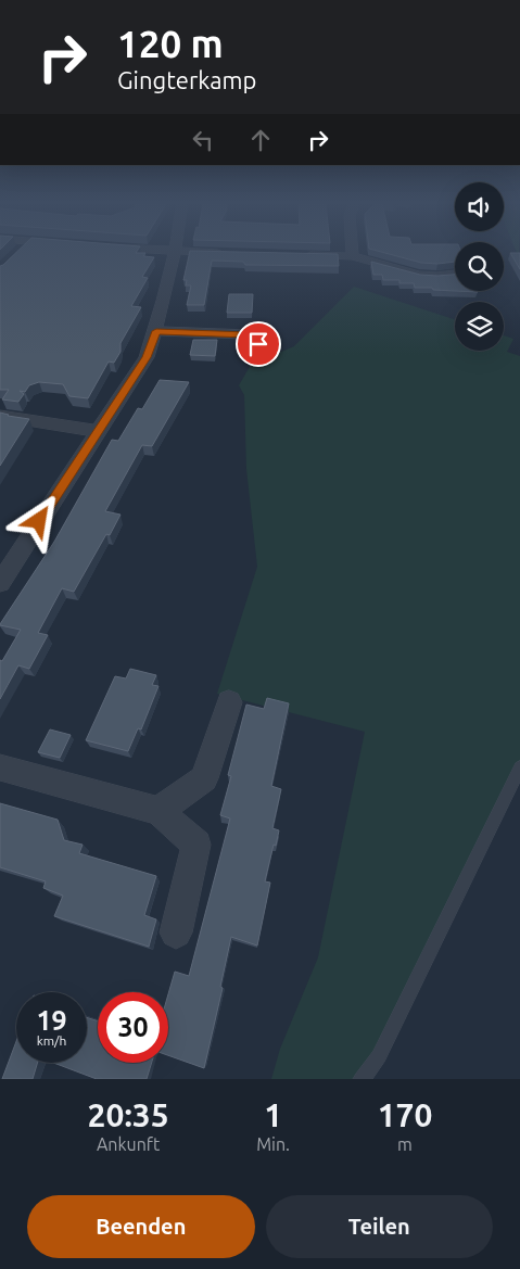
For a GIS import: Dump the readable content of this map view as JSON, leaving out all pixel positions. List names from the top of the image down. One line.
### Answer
{"page":{"turn":["120 m","Gingterkamp"],"speed":"19 km/h","limit":"30","eta":["20:35","Ankunft","1","Min.","170","m"],"buttons":["Beenden","Teilen"]}}
